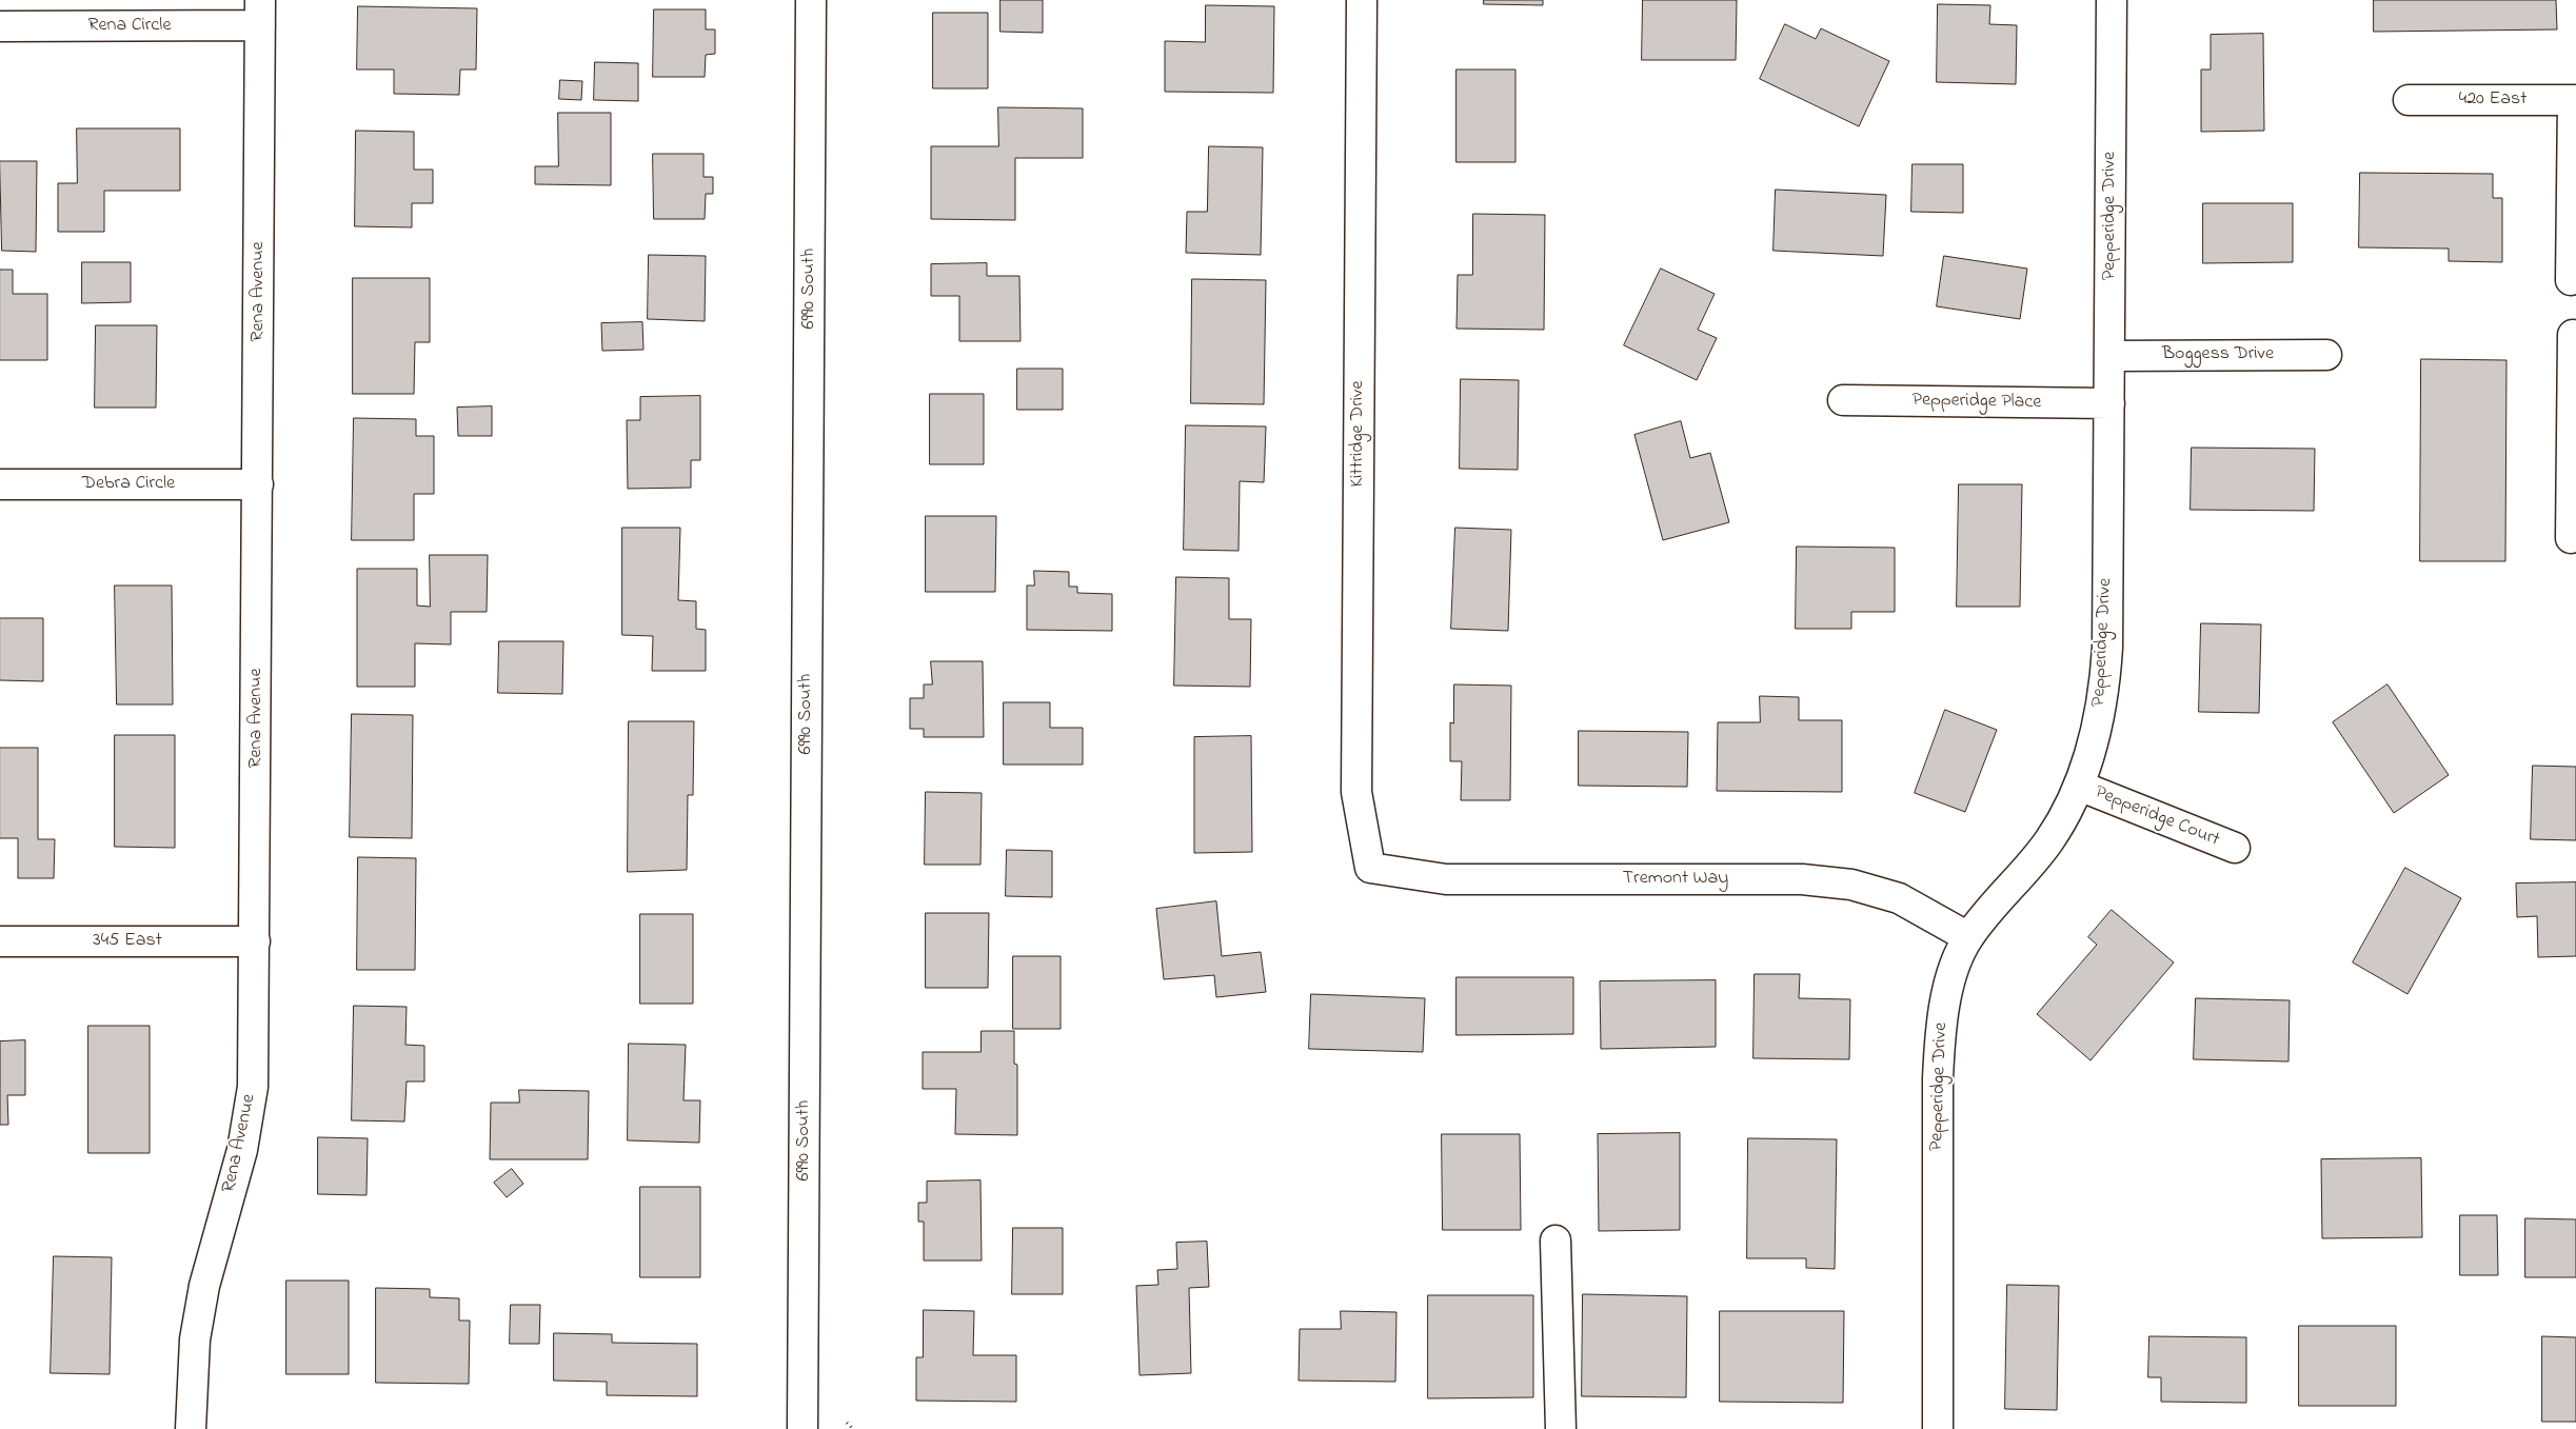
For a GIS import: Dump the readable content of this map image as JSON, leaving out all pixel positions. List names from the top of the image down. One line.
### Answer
{"streets":{"street":["Rena Circle","420 East","Pepperidge Drive","6990 South","Rena Avenue","Boggess Drive","Pepperidge Place","Kittridge Drive","Debra Circle","Pepperidge Court","Tremont Way","345 East"]},"crossings":[["Rena Circle","Rena Avenue"],["Pepperidge Drive","Boggess Drive"],["Pepperidge Drive","Pepperidge Place"],["Pepperidge Drive","Pepperidge Court"],["Pepperidge Drive","Tremont Way"],["Rena Avenue","Debra Circle"],["Rena Avenue","345 East"],["Kittridge Drive","Tremont Way"]]}
